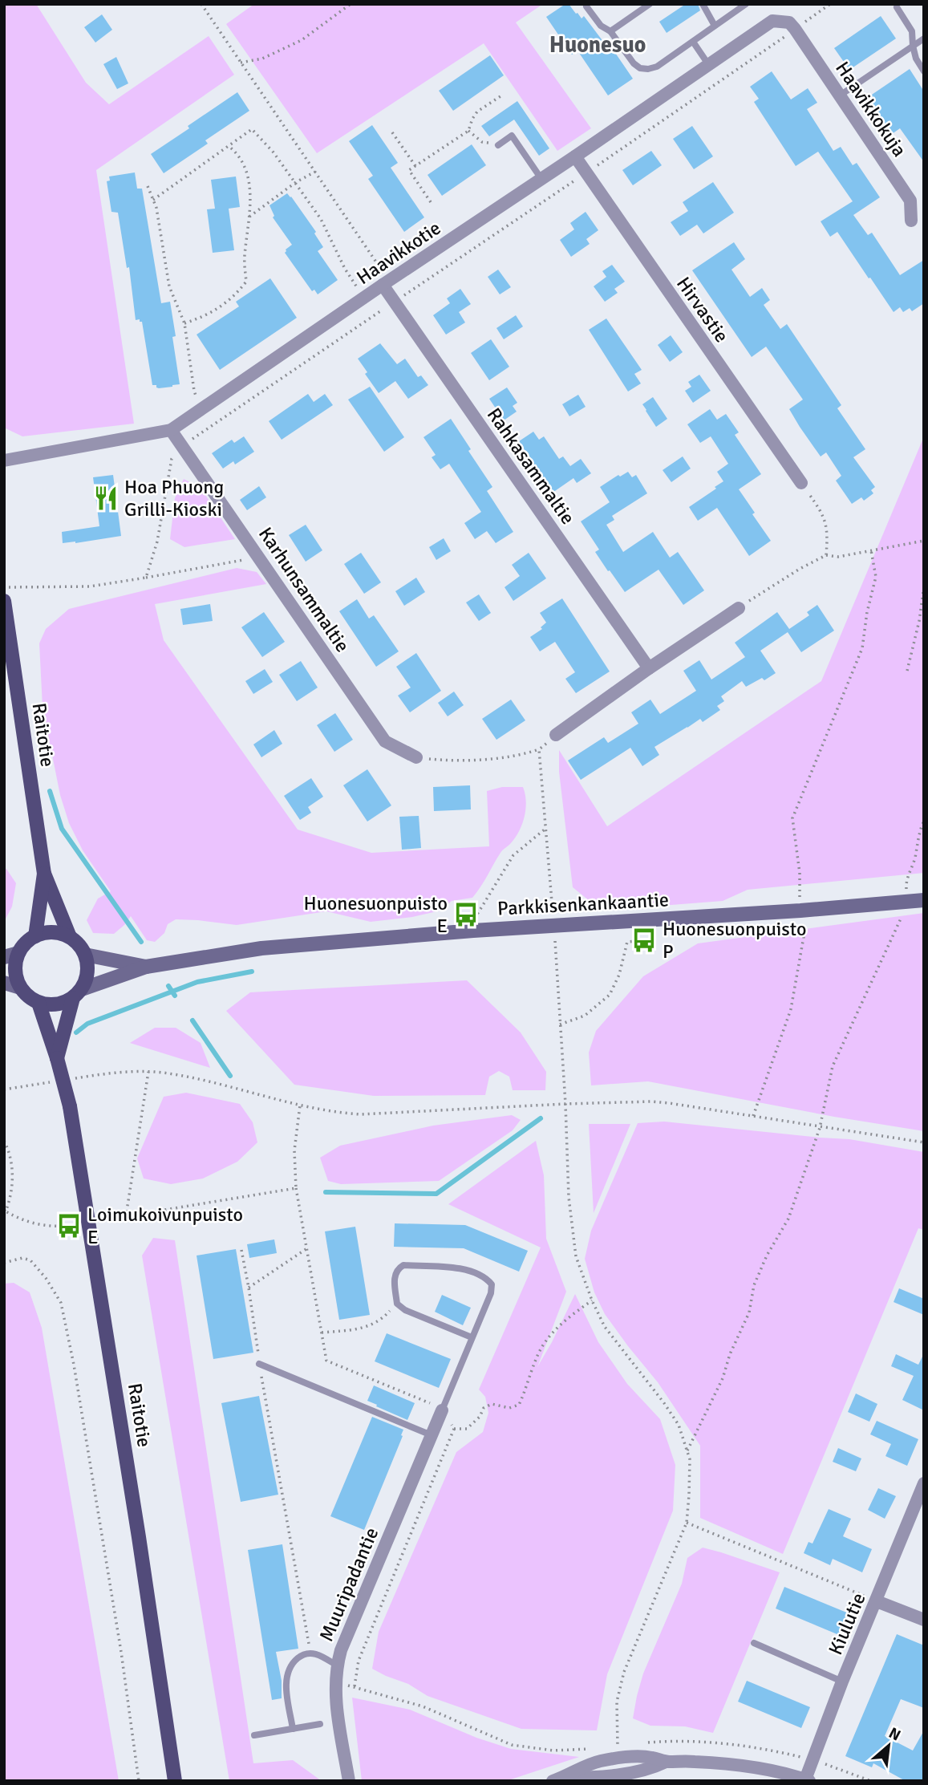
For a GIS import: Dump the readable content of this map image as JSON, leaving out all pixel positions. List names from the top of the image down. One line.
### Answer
{"streets":{"main road":["Raitotie"],"street":["Haavikkokuja","Haavikkotie","Hirvastie","Rahkasammaltie","Karhunsammaltie","Parkkisenkankaantie","Muuripadantie","Kiulutie"]},"crossings":[["Haavikkokuja","Haavikkotie"],["Haavikkotie","Hirvastie"],["Haavikkotie","Rahkasammaltie"],["Haavikkotie","Karhunsammaltie"],["Raitotie","Parkkisenkankaantie"]],"districts":["Huonesuo"],"places":{"restaurant":["Hoa Phuong Grilli-Kioski"],"bus stop":["Huonesuonpuisto E","Huonesuonpuisto P","Loimukoivunpuisto E"]},"north":"top right"}
